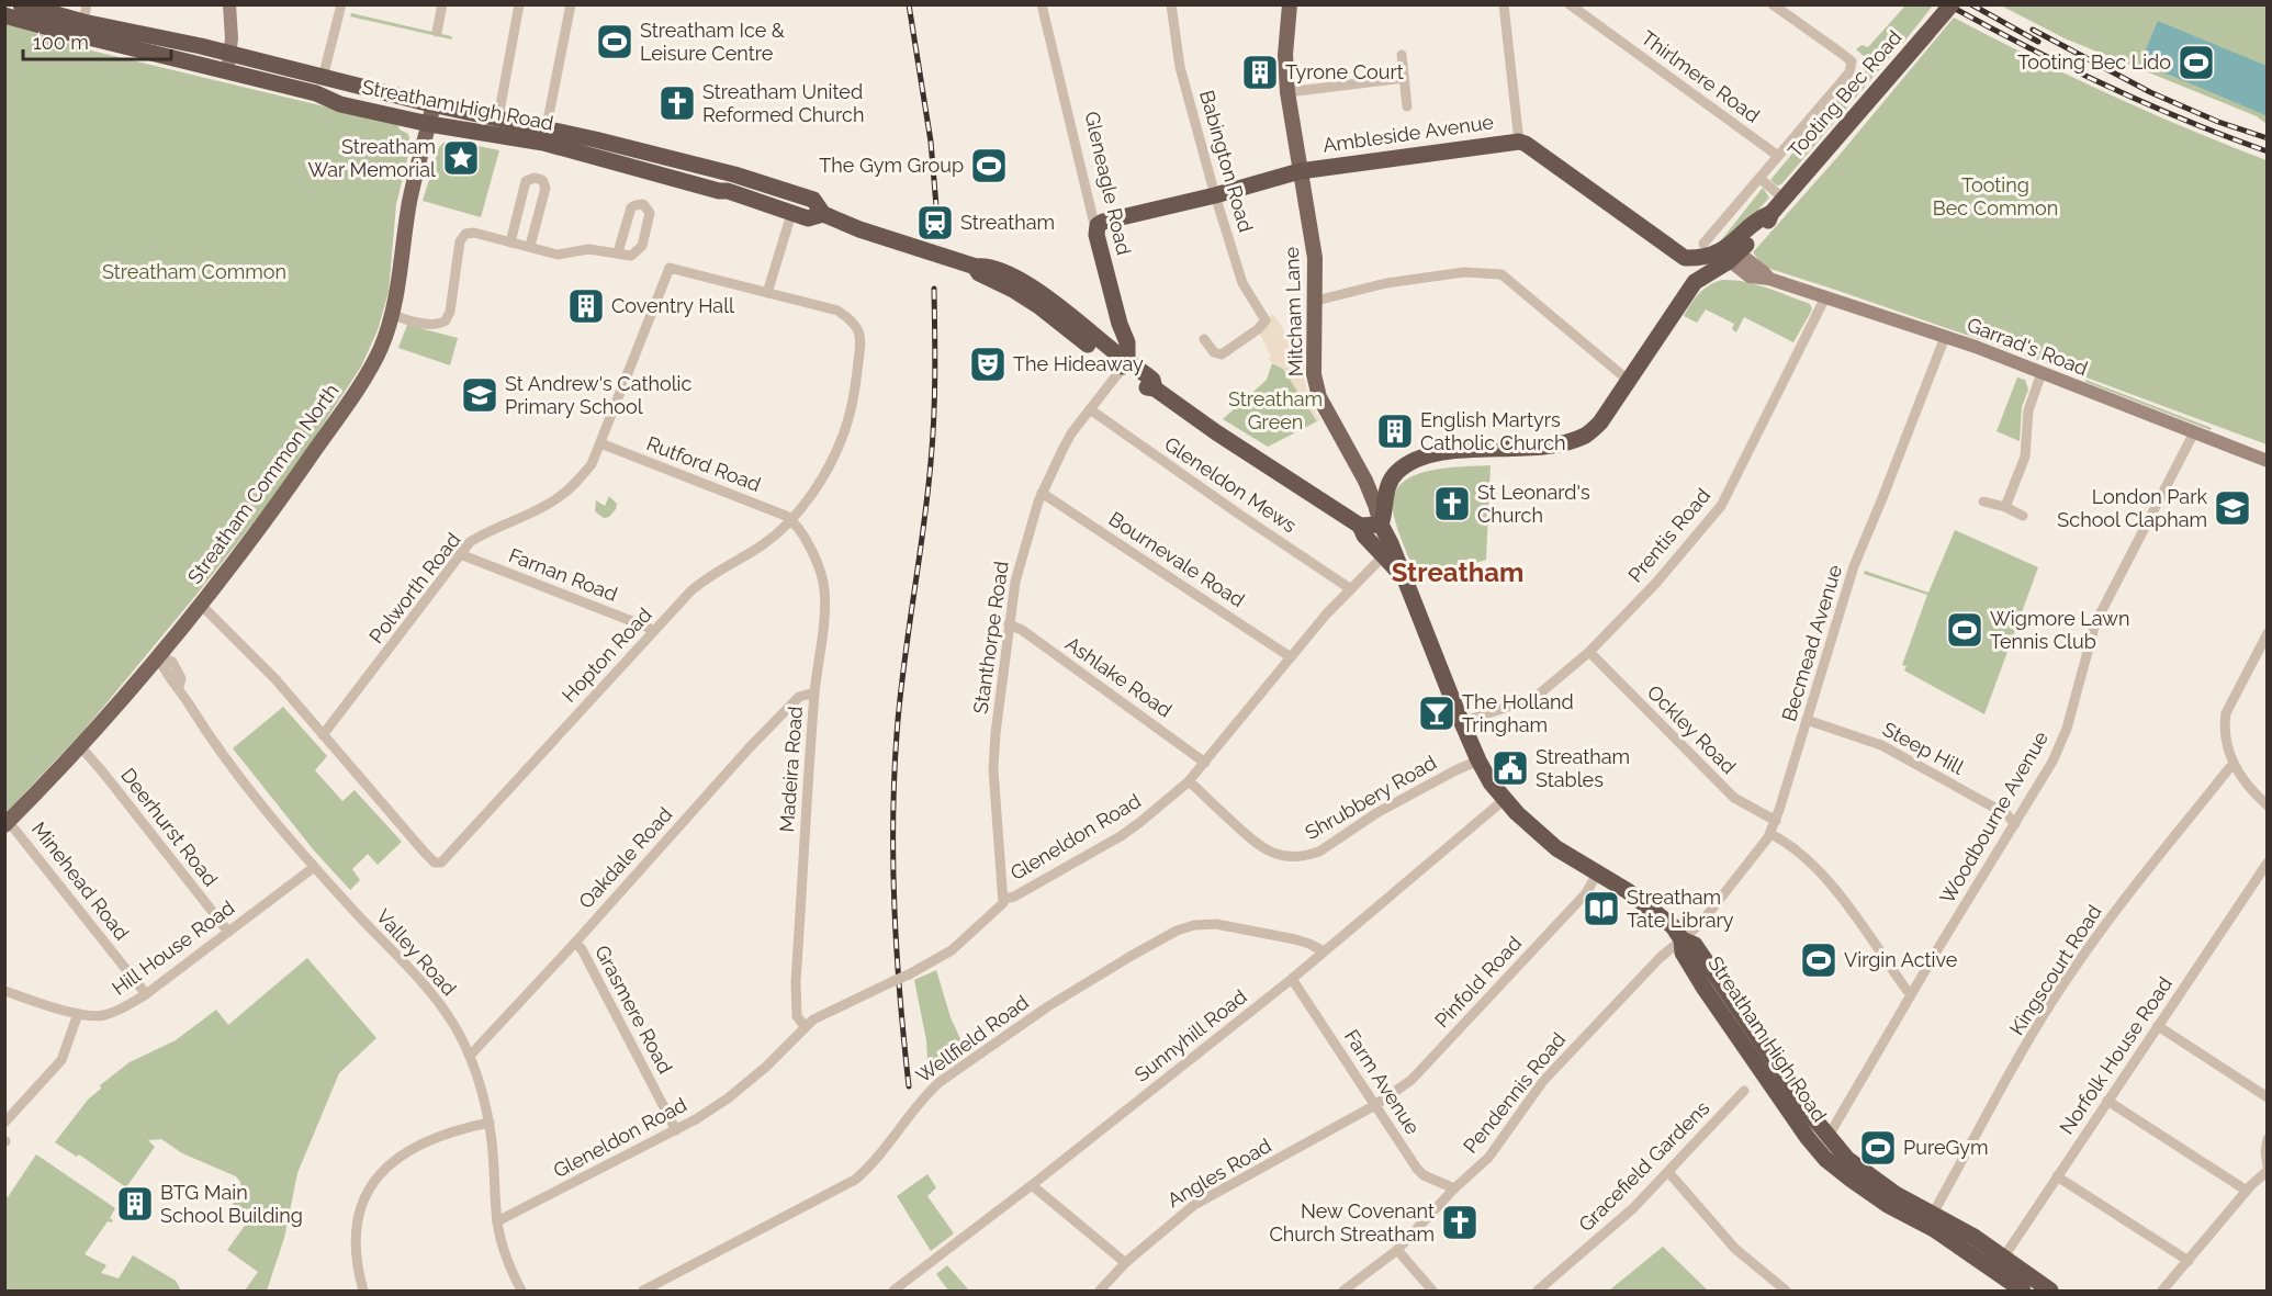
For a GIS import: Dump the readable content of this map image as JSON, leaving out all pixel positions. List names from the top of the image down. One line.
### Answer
{"streets":{"highway":["Tooting Bec Road","Streatham High Road","Ambleside Avenue","Gleneagle Road"],"main road":["Mitcham Lane","Garrad's Road","Streatham Common North"],"street":["Thirlmere Road","Babington Road","Rutford Road","Gleneldon Mews","Prentis Road","Bournevale Road","Farnan Road","Polworth Road","Stanthorpe Road","Becmead Avenue","Hopton Road","Ashlake Road","Ockley Road","Steep Hill","Madeira Road","Shrubbery Road","Woodbourne Avenue","Deerhurst Road","Gleneldon Road","Oakdale Road","Minehead Road","Hill House Road","Valley Road","Kingscourt Road","Pinfold Road","Grasmere Road","Sunnyhill Road","Wellfield Road","Norfolk House Road","Farm Avenue","Pendennis Road","Gracefield Gardens","Angles Road"]},"crossings":[["Tooting Bec Road","Garrad's Road"],["Streatham High Road","Gleneagle Road"],["Streatham High Road","Mitcham Lane"],["Streatham High Road","Streatham Common North"],["Streatham High Road","Prentis Road"],["Streatham High Road","Stanthorpe Road"],["Streatham High Road","Becmead Avenue"],["Streatham High Road","Shrubbery Road"],["Streatham High Road","Woodbourne Avenue"],["Streatham High Road","Gleneldon Road"],["Streatham High Road","Kingscourt Road"],["Streatham High Road","Pinfold Road"],["Streatham High Road","Sunnyhill Road"],["Streatham High Road","Norfolk House Road"],["Streatham High Road","Pendennis Road"],["Ambleside Avenue","Babington Road"],["Ambleside Avenue","Gleneagle Road"],["Ambleside Avenue","Mitcham Lane"],["Gleneagle Road","Stanthorpe Road"],["Garrad's Road","Prentis Road"],["Garrad's Road","Becmead Avenue"],["Garrad's Road","Woodbourne Avenue"],["Rutford Road","Polworth Road"],["Rutford Road","Hopton Road"],["Rutford Road","Madeira Road"],["Streatham Common North","Hopton Road"],["Streatham Common North","Deerhurst Road"],["Streatham Common North","Minehead Road"],["Streatham Common North","Valley Road"],["Gleneldon Mews","Stanthorpe Road"],["Gleneldon Mews","Gleneldon Road"],["Prentis Road","Ockley Road"],["Bournevale Road","Stanthorpe Road"],["Bournevale Road","Gleneldon Road"],["Farnan Road","Polworth Road"],["Farnan Road","Hopton Road"],["Polworth Road","Hopton Road"],["Stanthorpe Road","Ashlake Road"],["Stanthorpe Road","Gleneldon Road"],["Becmead Avenue","Ockley Road"],["Becmead Avenue","Steep Hill"],["Becmead Avenue","Pendennis Road"],["Hopton Road","Madeira Road"],["Ashlake Road","Gleneldon Road"],["Steep Hill","Woodbourne Avenue"],["Madeira Road","Gleneldon Road"],["Madeira Road","Oakdale Road"],["Shrubbery Road","Gleneldon Road"],["Deerhurst Road","Hill House Road"],["Gleneldon Road","Valley Road"],["Gleneldon Road","Grasmere Road"],["Oakdale Road","Valley Road"],["Oakdale Road","Grasmere Road"],["Minehead Road","Hill House Road"],["Hill House Road","Valley Road"],["Pinfold Road","Farm Avenue"],["Pinfold Road","Angles Road"],["Sunnyhill Road","Wellfield Road"],["Sunnyhill Road","Farm Avenue"],["Farm Avenue","Pendennis Road"],["Farm Avenue","Angles Road"]],"districts":["Streatham"],"parks":["Tooting Bec Common","Streatham Common","Streatham Green"],"places":{"sports":["Streatham Ice & Leisure Centre","Tooting Bec Lido","The Gym Group","Wigmore Lawn Tennis Club","Virgin Active","PureGym"],"building":["Tyrone Court","Coventry Hall","English Martyrs Catholic Church","BTG Main School Building"],"church":["Streatham United Reformed Church","St Leonard's Church","New Covenant Church Streatham"],"place":["Streatham War Memorial"],"station":["Streatham"],"theatre":["The Hideaway"],"school or university":["St Andrew's Catholic Primary School","London Park School Clapham"],"bar":["The Holland Tringham"],"public building":["Streatham Stables"],"library":["Streatham Tate Library"]},"scale_bar":"100 m"}
